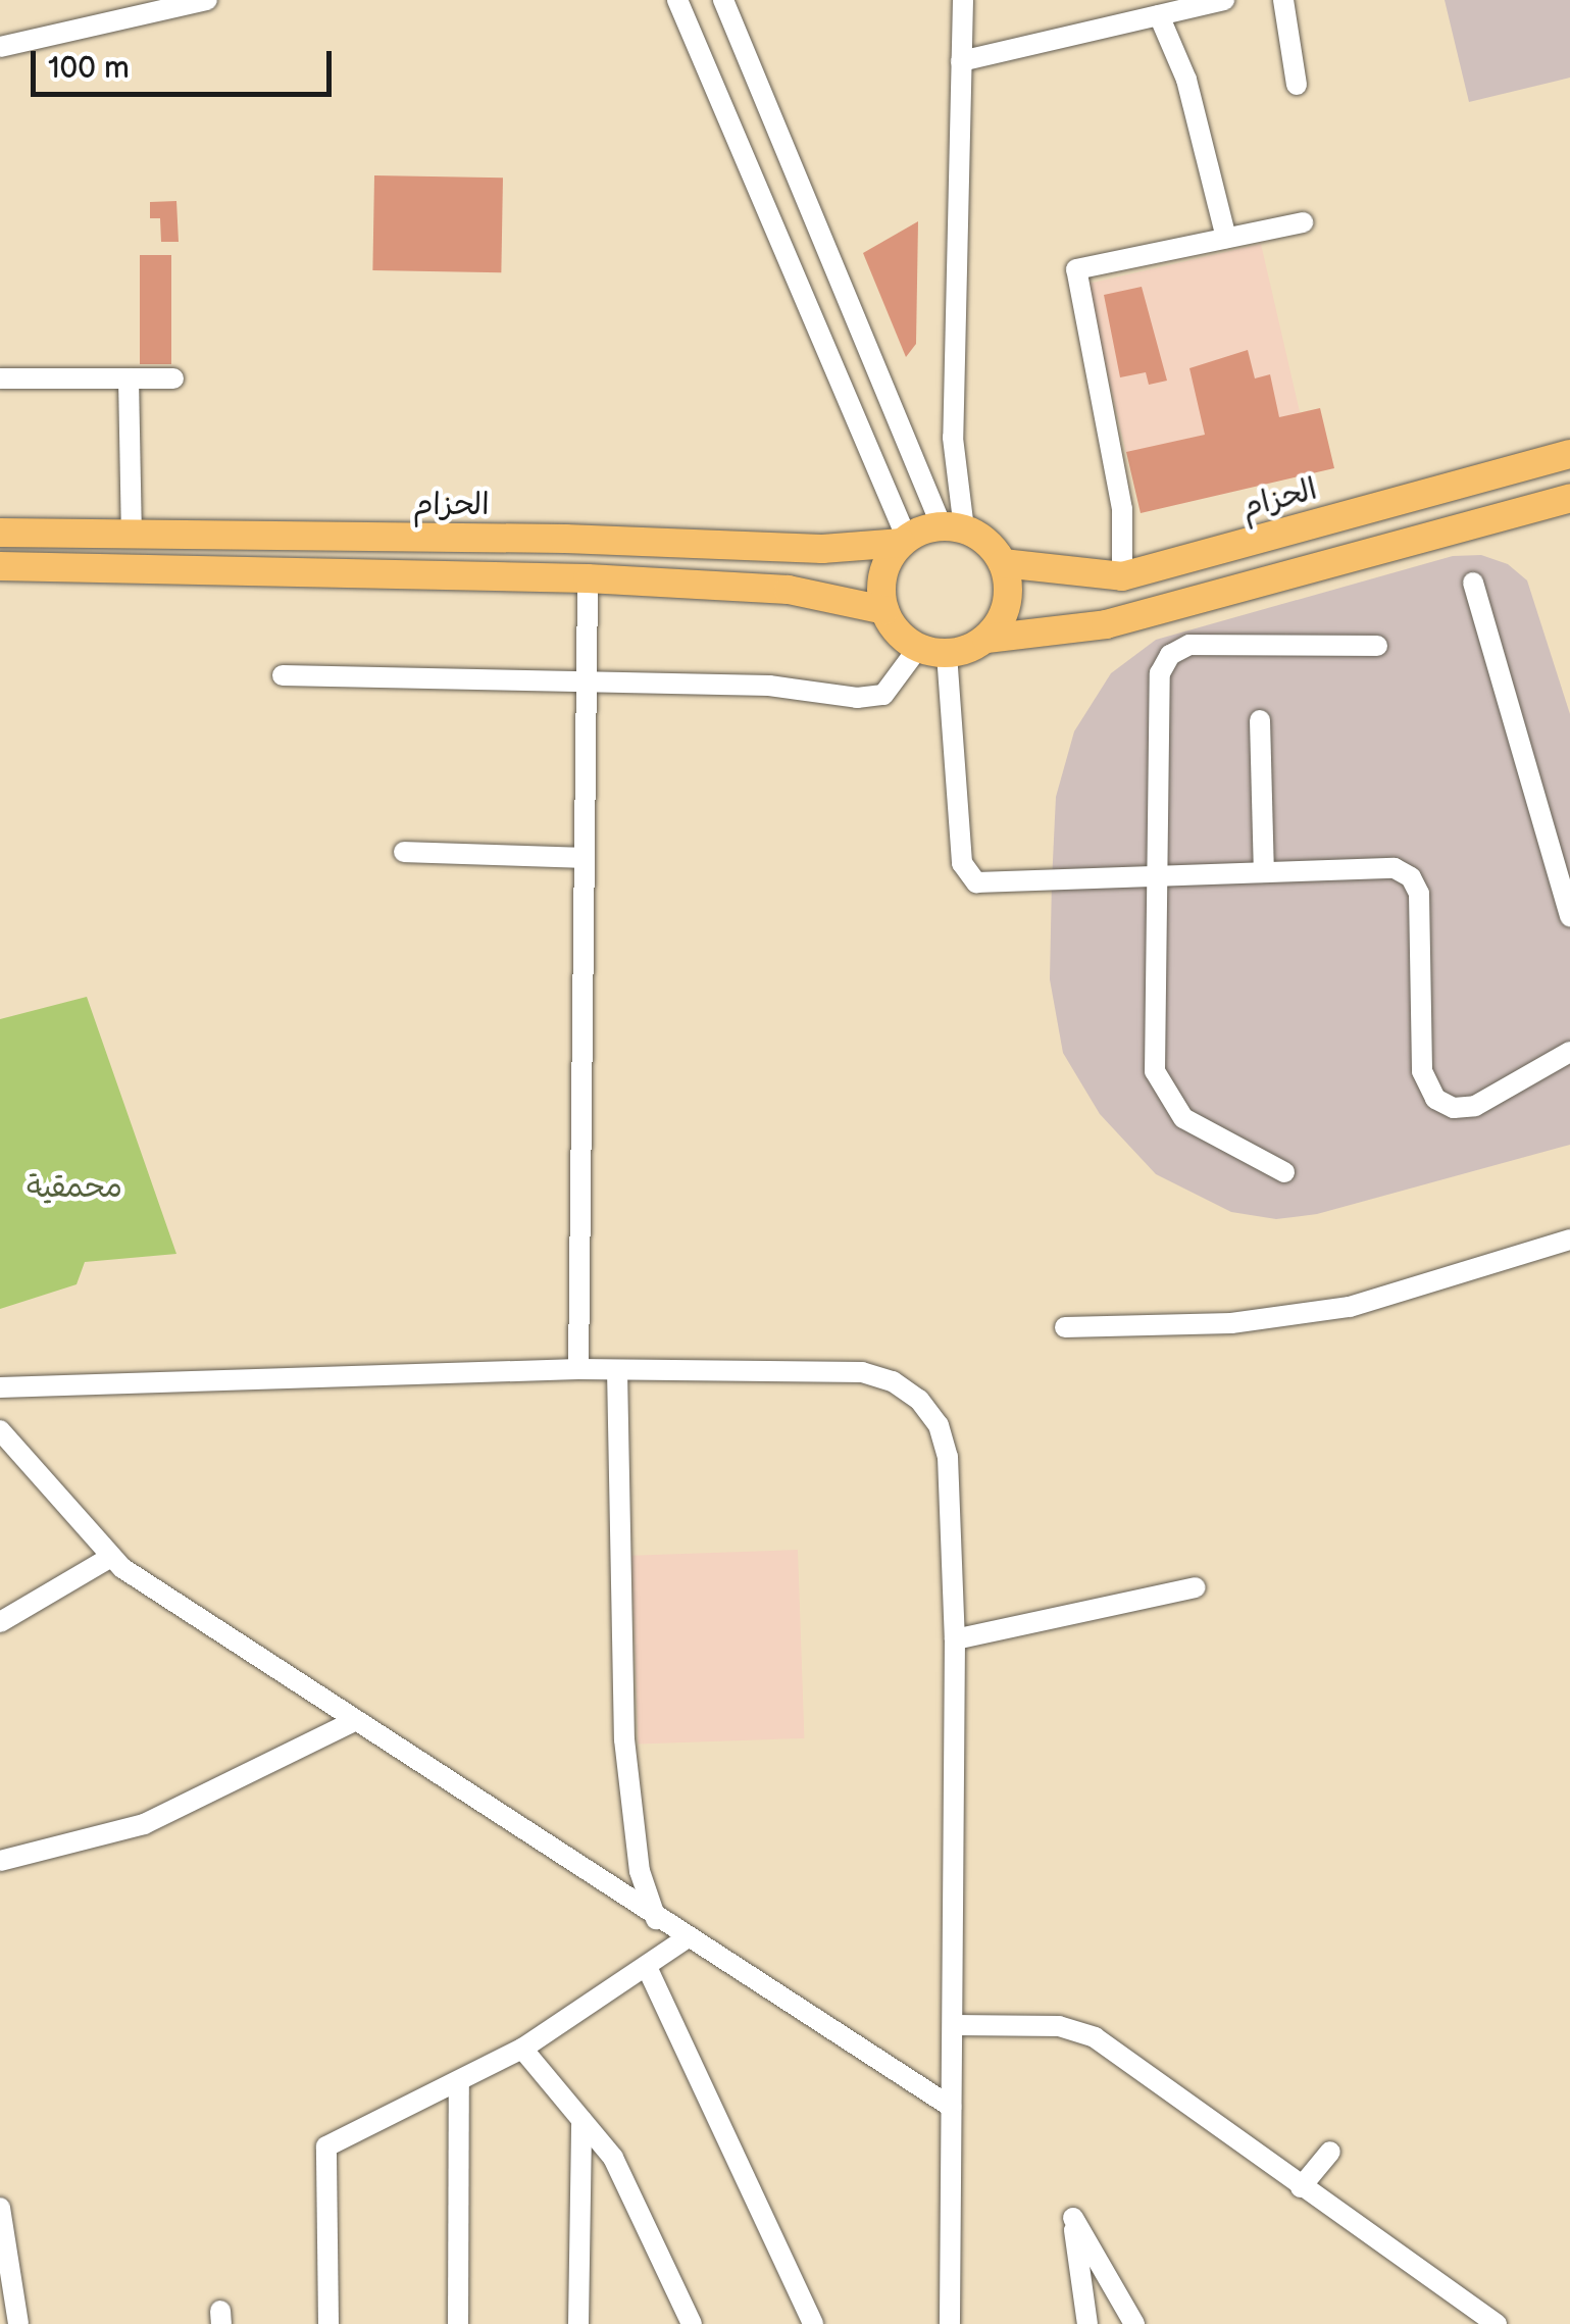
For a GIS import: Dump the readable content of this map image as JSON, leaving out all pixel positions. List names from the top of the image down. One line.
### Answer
{"streets":{"main road":["الحزام"]},"parks":["محمقية"],"scale_bar":"100 m"}
